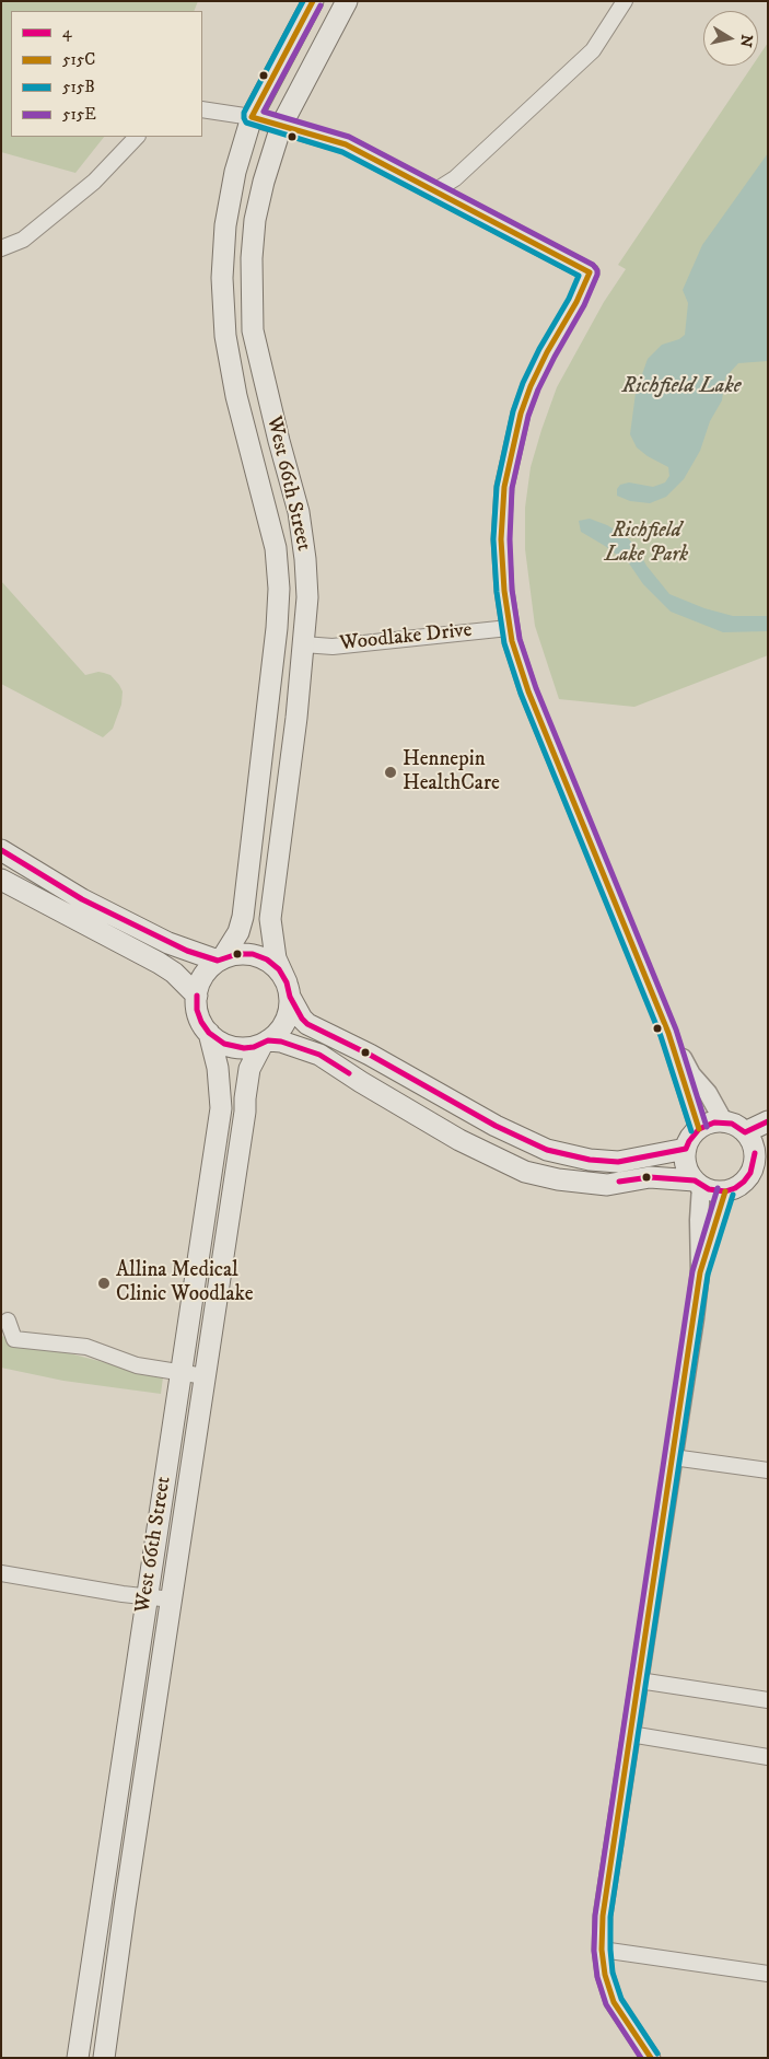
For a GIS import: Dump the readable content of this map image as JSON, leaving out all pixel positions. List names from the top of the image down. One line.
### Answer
{"streets":{"main road":["West 66th Street"],"street":["Woodlake Drive"]},"crossings":[["West 66th Street","Woodlake Drive"]],"water":["Richfield Lake"],"parks":["Richfield Lake Park"],"places":["Hennepin HealthCare","Allina Medical Clinic Woodlake"],"lines":["transit line 515C","transit line 515B","transit line 515E","transit line 4"],"legend":["4","515C","515B","515E"],"north":"right"}
